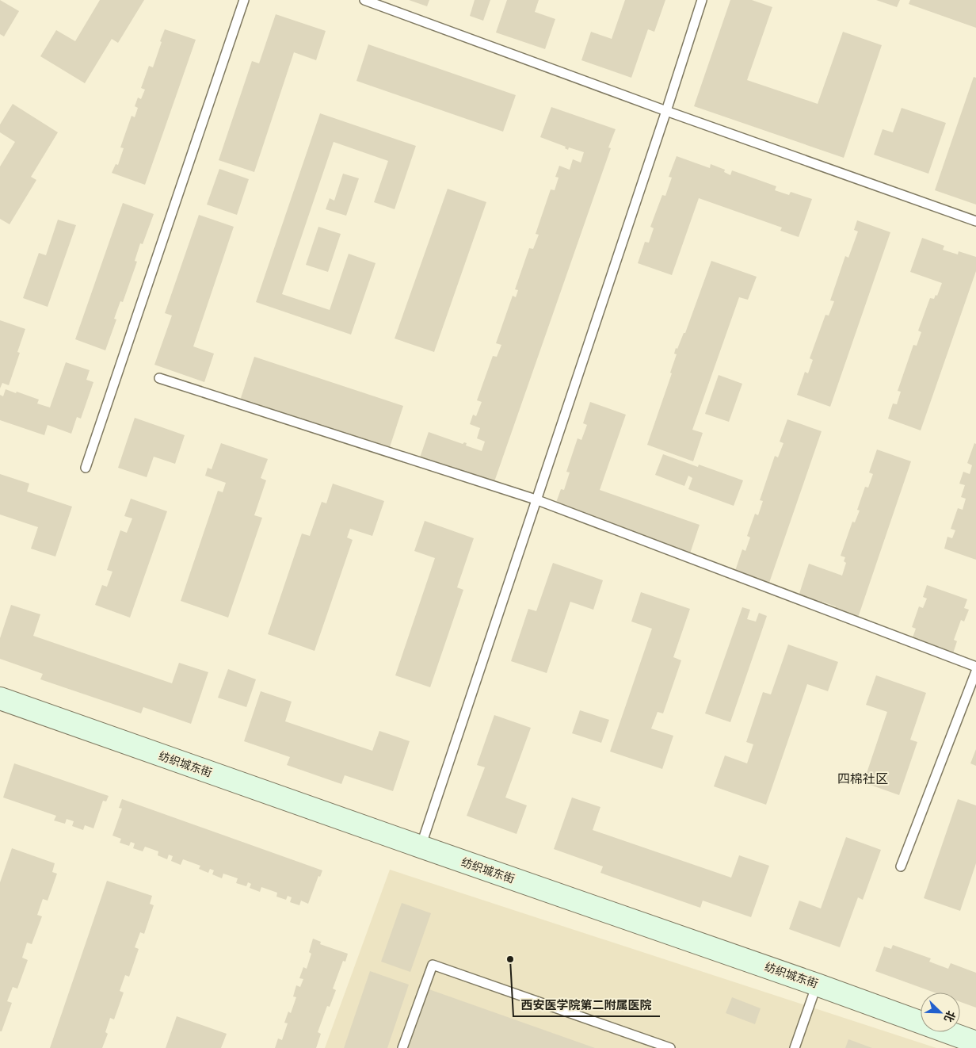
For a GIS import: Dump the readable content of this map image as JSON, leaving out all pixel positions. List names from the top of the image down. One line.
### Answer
{"streets":{"street":["纺织城东街"]},"districts":["四棉社区"],"places":["西安医学院第二附属医院"],"north":"bottom right"}
